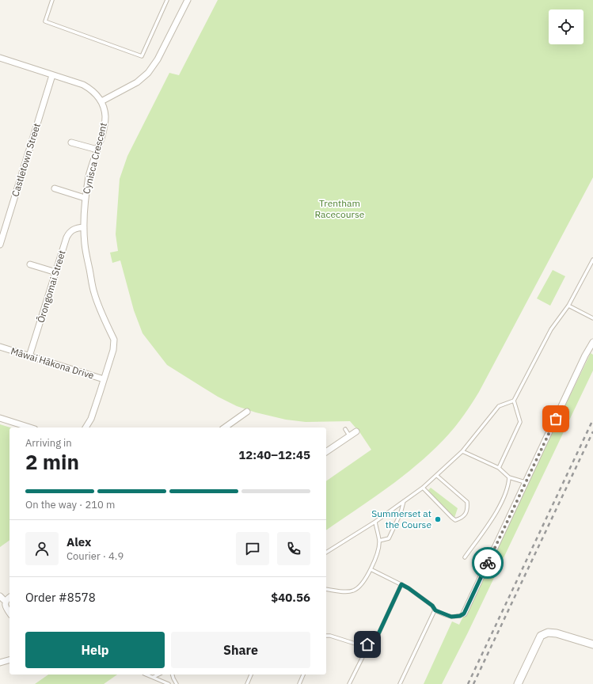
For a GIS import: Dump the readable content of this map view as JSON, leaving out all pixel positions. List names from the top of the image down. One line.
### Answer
{"streets":{"street":["Cynisca Crescent","Castletown Street","Ōrongomai Street","Māwai Hākona Drive"]},"crossings":[["Cynisca Crescent","Ōrongomai Street"],["Cynisca Crescent","Māwai Hākona Drive"],["Ōrongomai Street","Māwai Hākona Drive"]],"parks":["Trentham Racecourse"],"places":["Summerset at the Course"],"page":{"heading":["2 min","Arriving in","12:40–12:45"],"panel":["Alex","Courier · 4.9","Order #8578","$40.56"],"bar":"On the way · 210 m","buttons":["Help","Share"]}}
